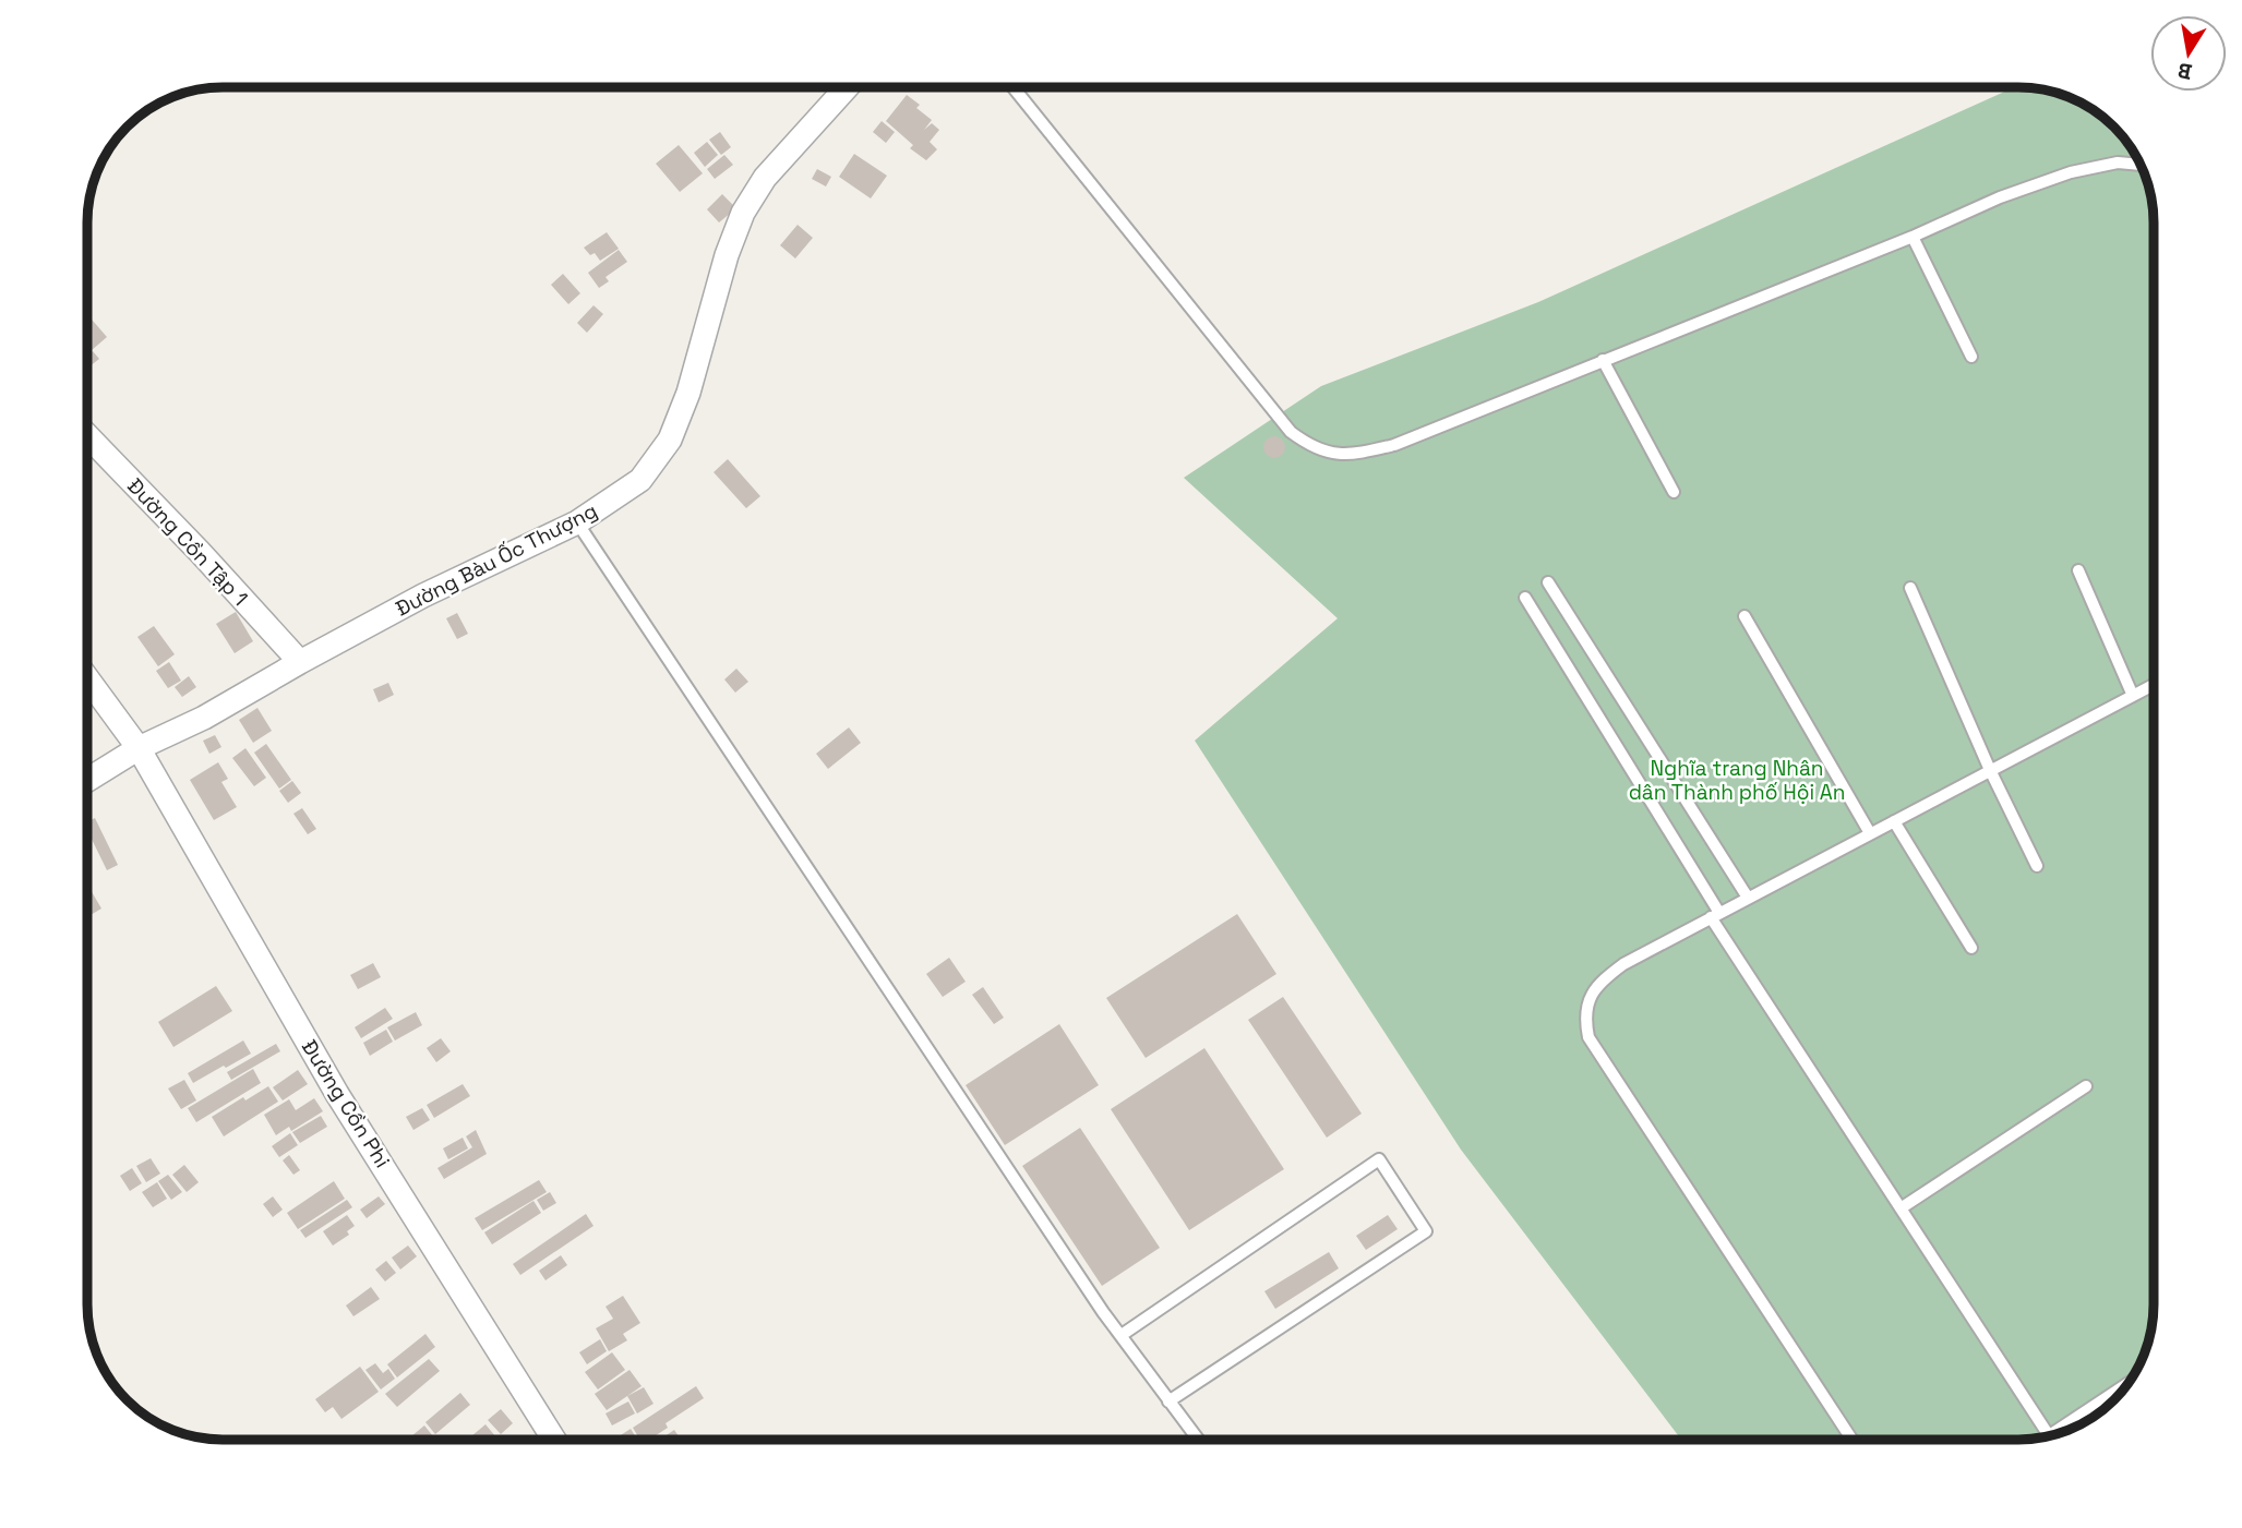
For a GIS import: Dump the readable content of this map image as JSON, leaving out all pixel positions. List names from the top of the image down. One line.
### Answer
{"streets":{"street":["Đường Cồn Tập 1","Đường Bàu Ốc Thượng","Đường Cồn Phi"]},"crossings":[["Đường Cồn Tập 1","Đường Bàu Ốc Thượng"],["Đường Bàu Ốc Thượng","Đường Cồn Phi"]],"parks":["Nghĩa trang Nhân dân Thành phố Hội An"],"north":"bottom"}
